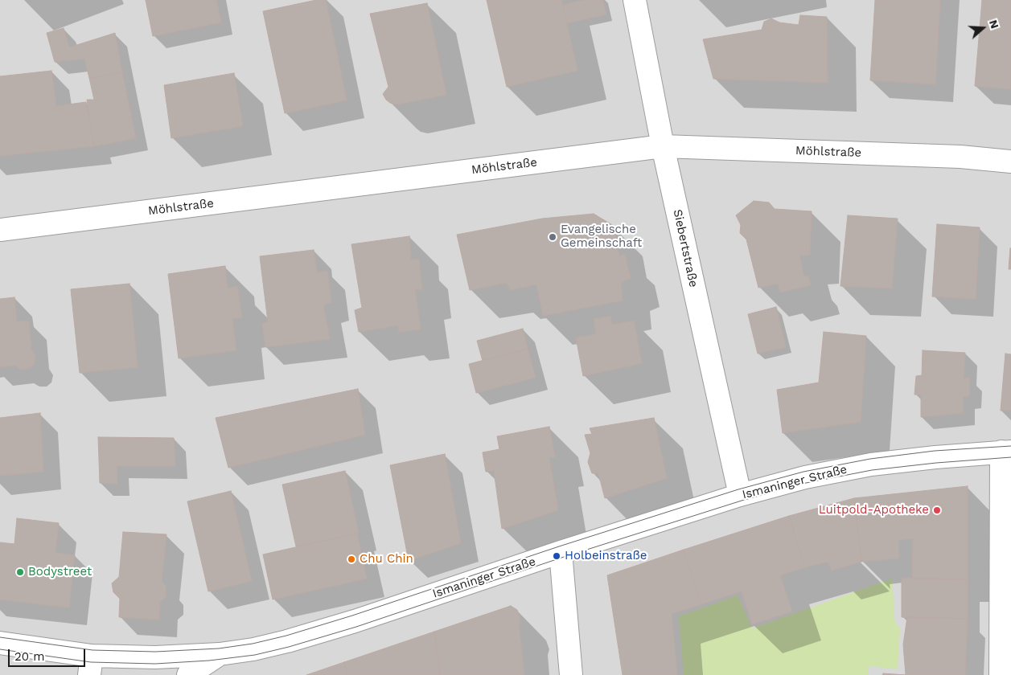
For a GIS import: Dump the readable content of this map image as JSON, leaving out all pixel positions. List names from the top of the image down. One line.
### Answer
{"streets":{"street":["Möhlstraße","Siebertstraße","Ismaninger Straße"]},"crossings":[["Möhlstraße","Siebertstraße"],["Siebertstraße","Ismaninger Straße"]],"places":["Evangelische Gemeinschaft","Luitpold-Apotheke","Holbeinstraße","Chu Chin","Bodystreet"],"scale_bar":"20 m","north":"right"}
